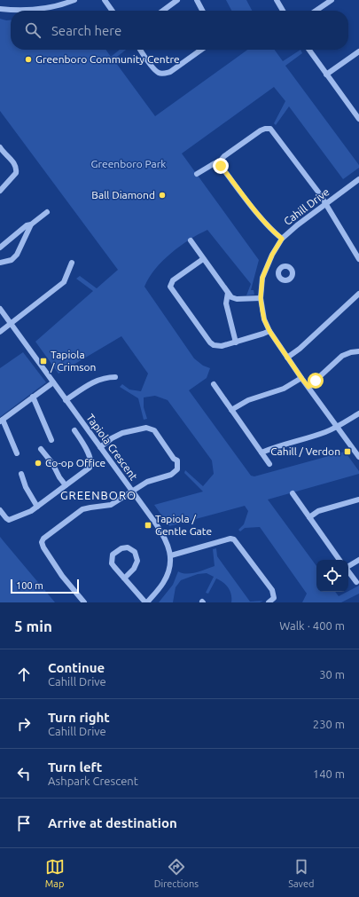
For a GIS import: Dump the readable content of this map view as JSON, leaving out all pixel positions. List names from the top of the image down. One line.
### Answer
{"streets":{"street":["Cahill Drive","Tapiola Crescent"]},"districts":["GREENBORO"],"parks":["Greenboro Park"],"places":{"other":["Greenboro Community Centre","Ball Diamond","Co-op Office"],"transit":["Tapiola / Crimson","Cahill / Verdon","Tapiola / Gentle Gate"]},"scale_bar":"100 m","page":{"search":"Search here","scale":"100 m","heading":["5 min","Walk · 400 m"],"list":[["Continue","Cahill Drive","30 m"],["Turn right","Cahill Drive","230 m"],["Turn left","Ashpark Crescent","140 m"],"Arrive at destination"],"nav":["Map","Directions","Saved"]}}
